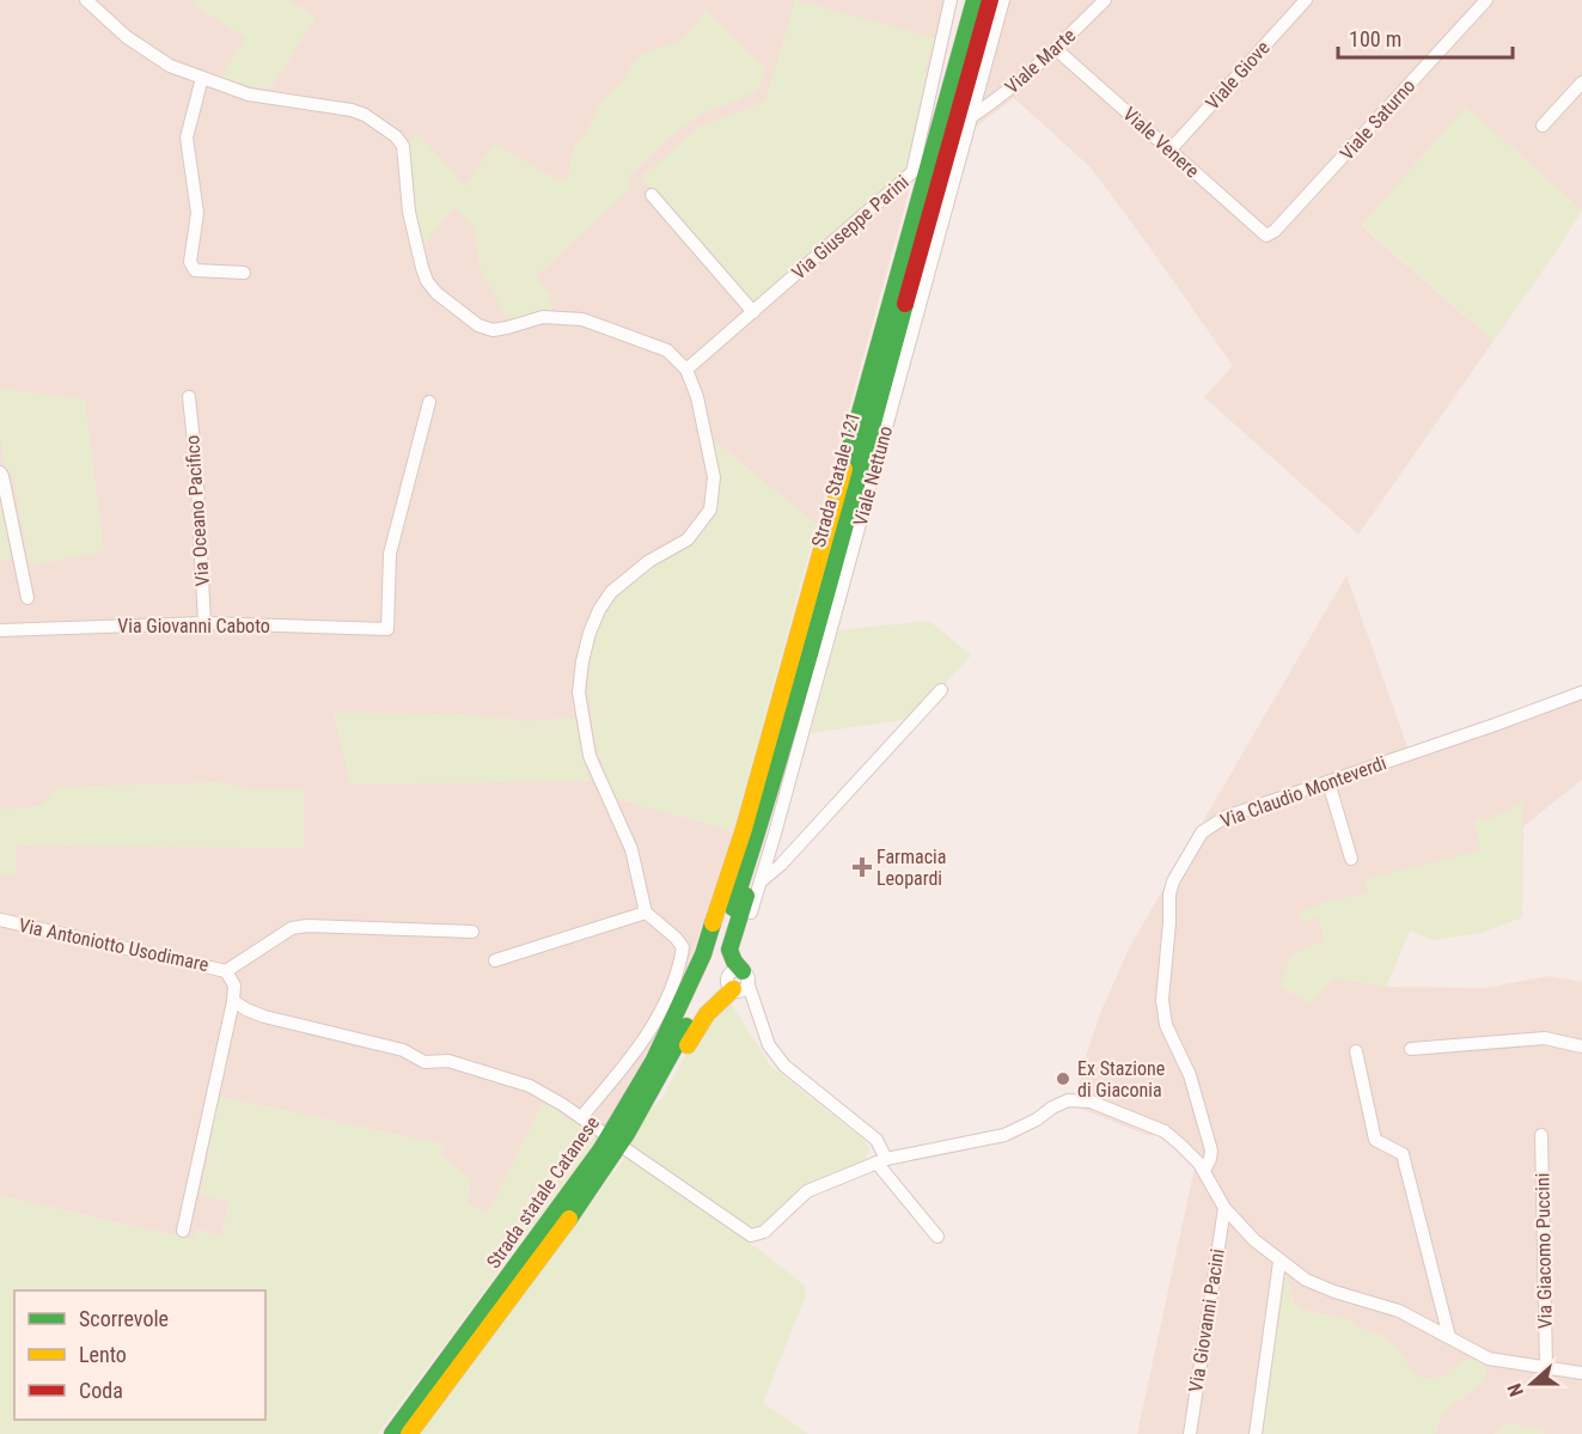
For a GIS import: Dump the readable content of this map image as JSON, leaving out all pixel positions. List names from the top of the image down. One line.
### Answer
{"streets":{"main road":["Strada Statale 121","Strada statale Catanese"],"street":["Viale Marte","Viale Giove","Viale Saturno","Viale Venere","Via Giuseppe Parini","Viale Nettuno","Via Oceano Pacifico","Via Giovanni Caboto","Via Claudio Monteverdi","Via Antoniotto Usodimare","Via Giacomo Puccini","Via Giovanni Pacini"]},"crossings":[["Viale Marte","Viale Venere"],["Viale Marte","Viale Nettuno"],["Viale Giove","Viale Venere"],["Viale Saturno","Viale Venere"],["Strada Statale 121","Strada statale Catanese"],["Via Oceano Pacifico","Via Giovanni Caboto"]],"places":{"health":["Farmacia Leopardi"],"other":["Ex Stazione di Giaconia"]},"legend":["Scorrevole","Lento","Coda"],"scale_bar":"100 m","north":"left"}
